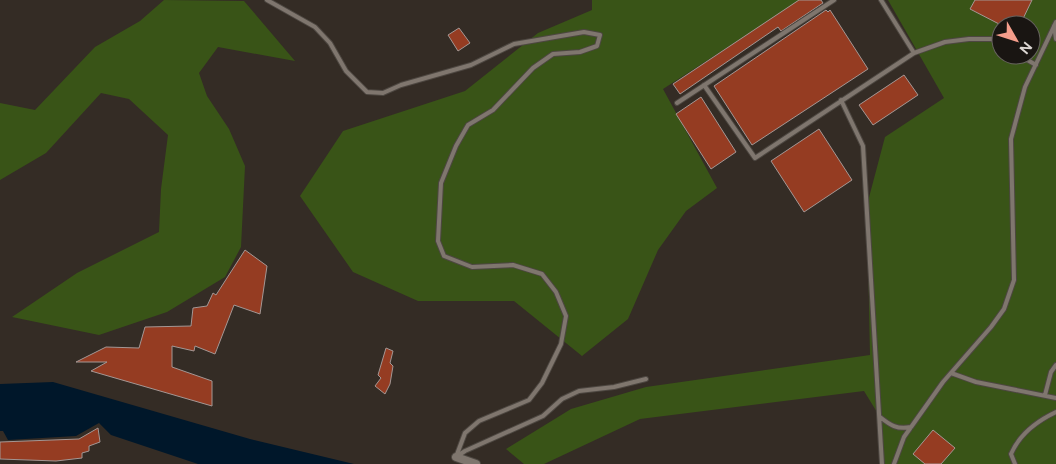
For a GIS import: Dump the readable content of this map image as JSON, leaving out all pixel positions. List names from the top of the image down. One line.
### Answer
{"north":"bottom right"}
